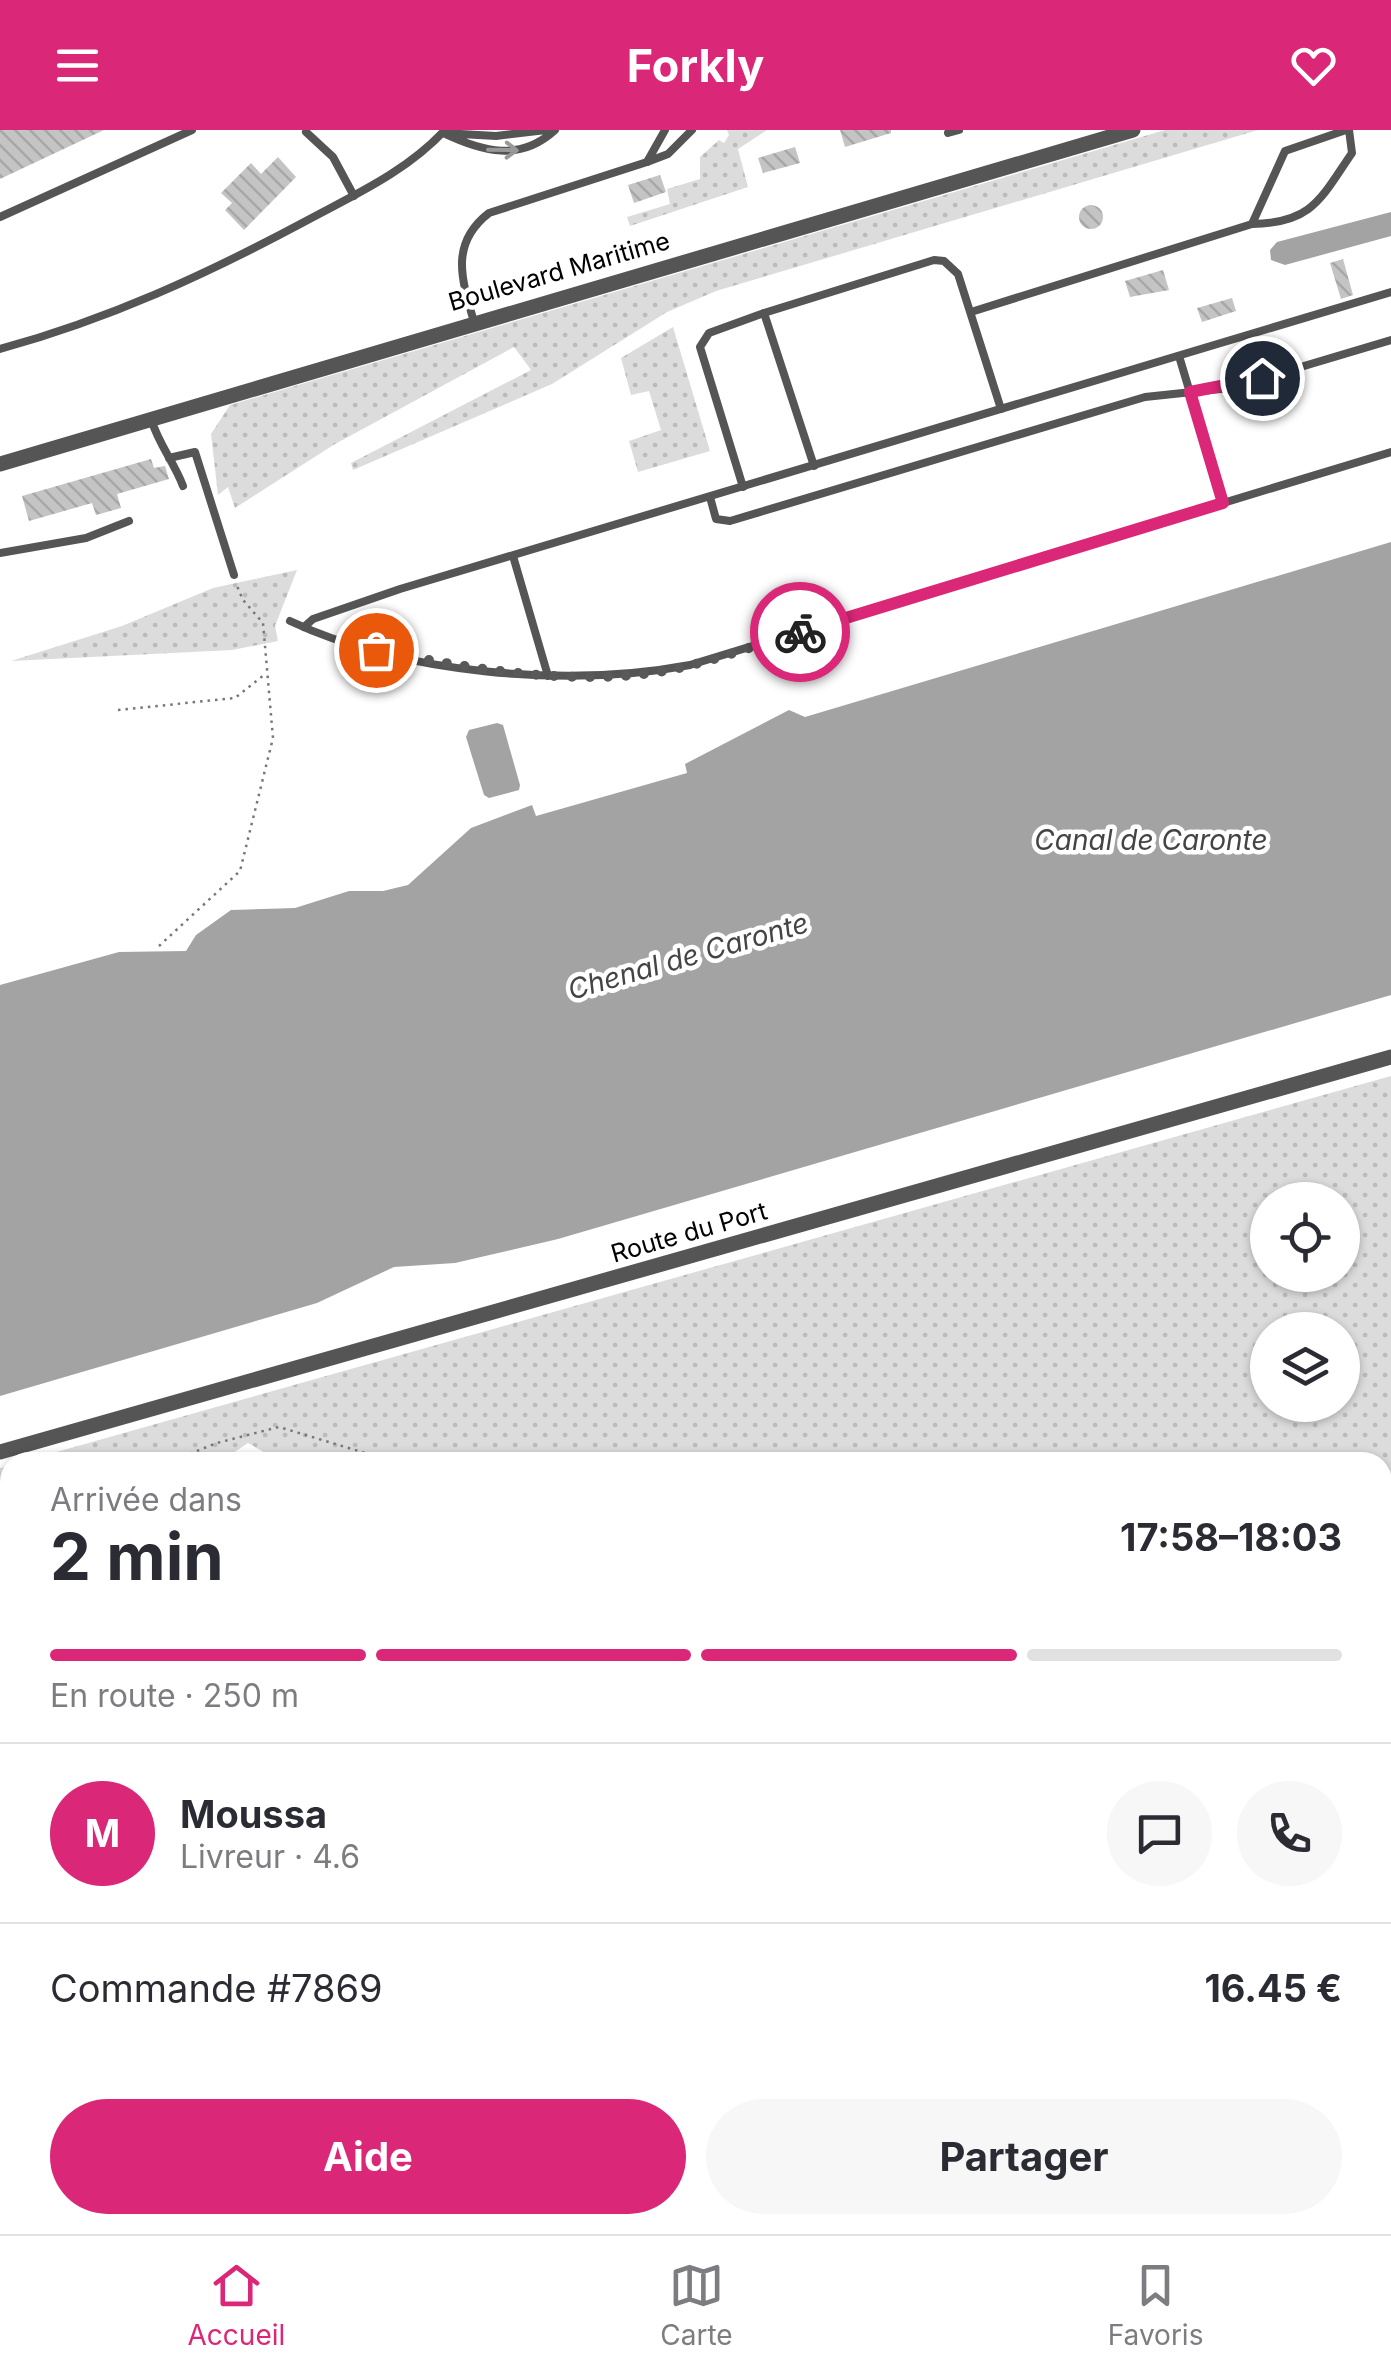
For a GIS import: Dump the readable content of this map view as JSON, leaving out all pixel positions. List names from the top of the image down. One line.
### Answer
{"streets":{"street":["Boulevard Maritime","Route du Port"]},"water":["Canal de Caronte","Chenal de Caronte"],"page":{"header":"Forkly","heading":["2 min","Arrivée dans","17:58–18:03"],"panel":["Moussa","Livreur · 4.6","Commande #7869","16.45 €"],"bar":"En route · 250 m","round":"M","buttons":["Aide","Partager"],"tabs":["Accueil","Carte","Favoris"]}}
